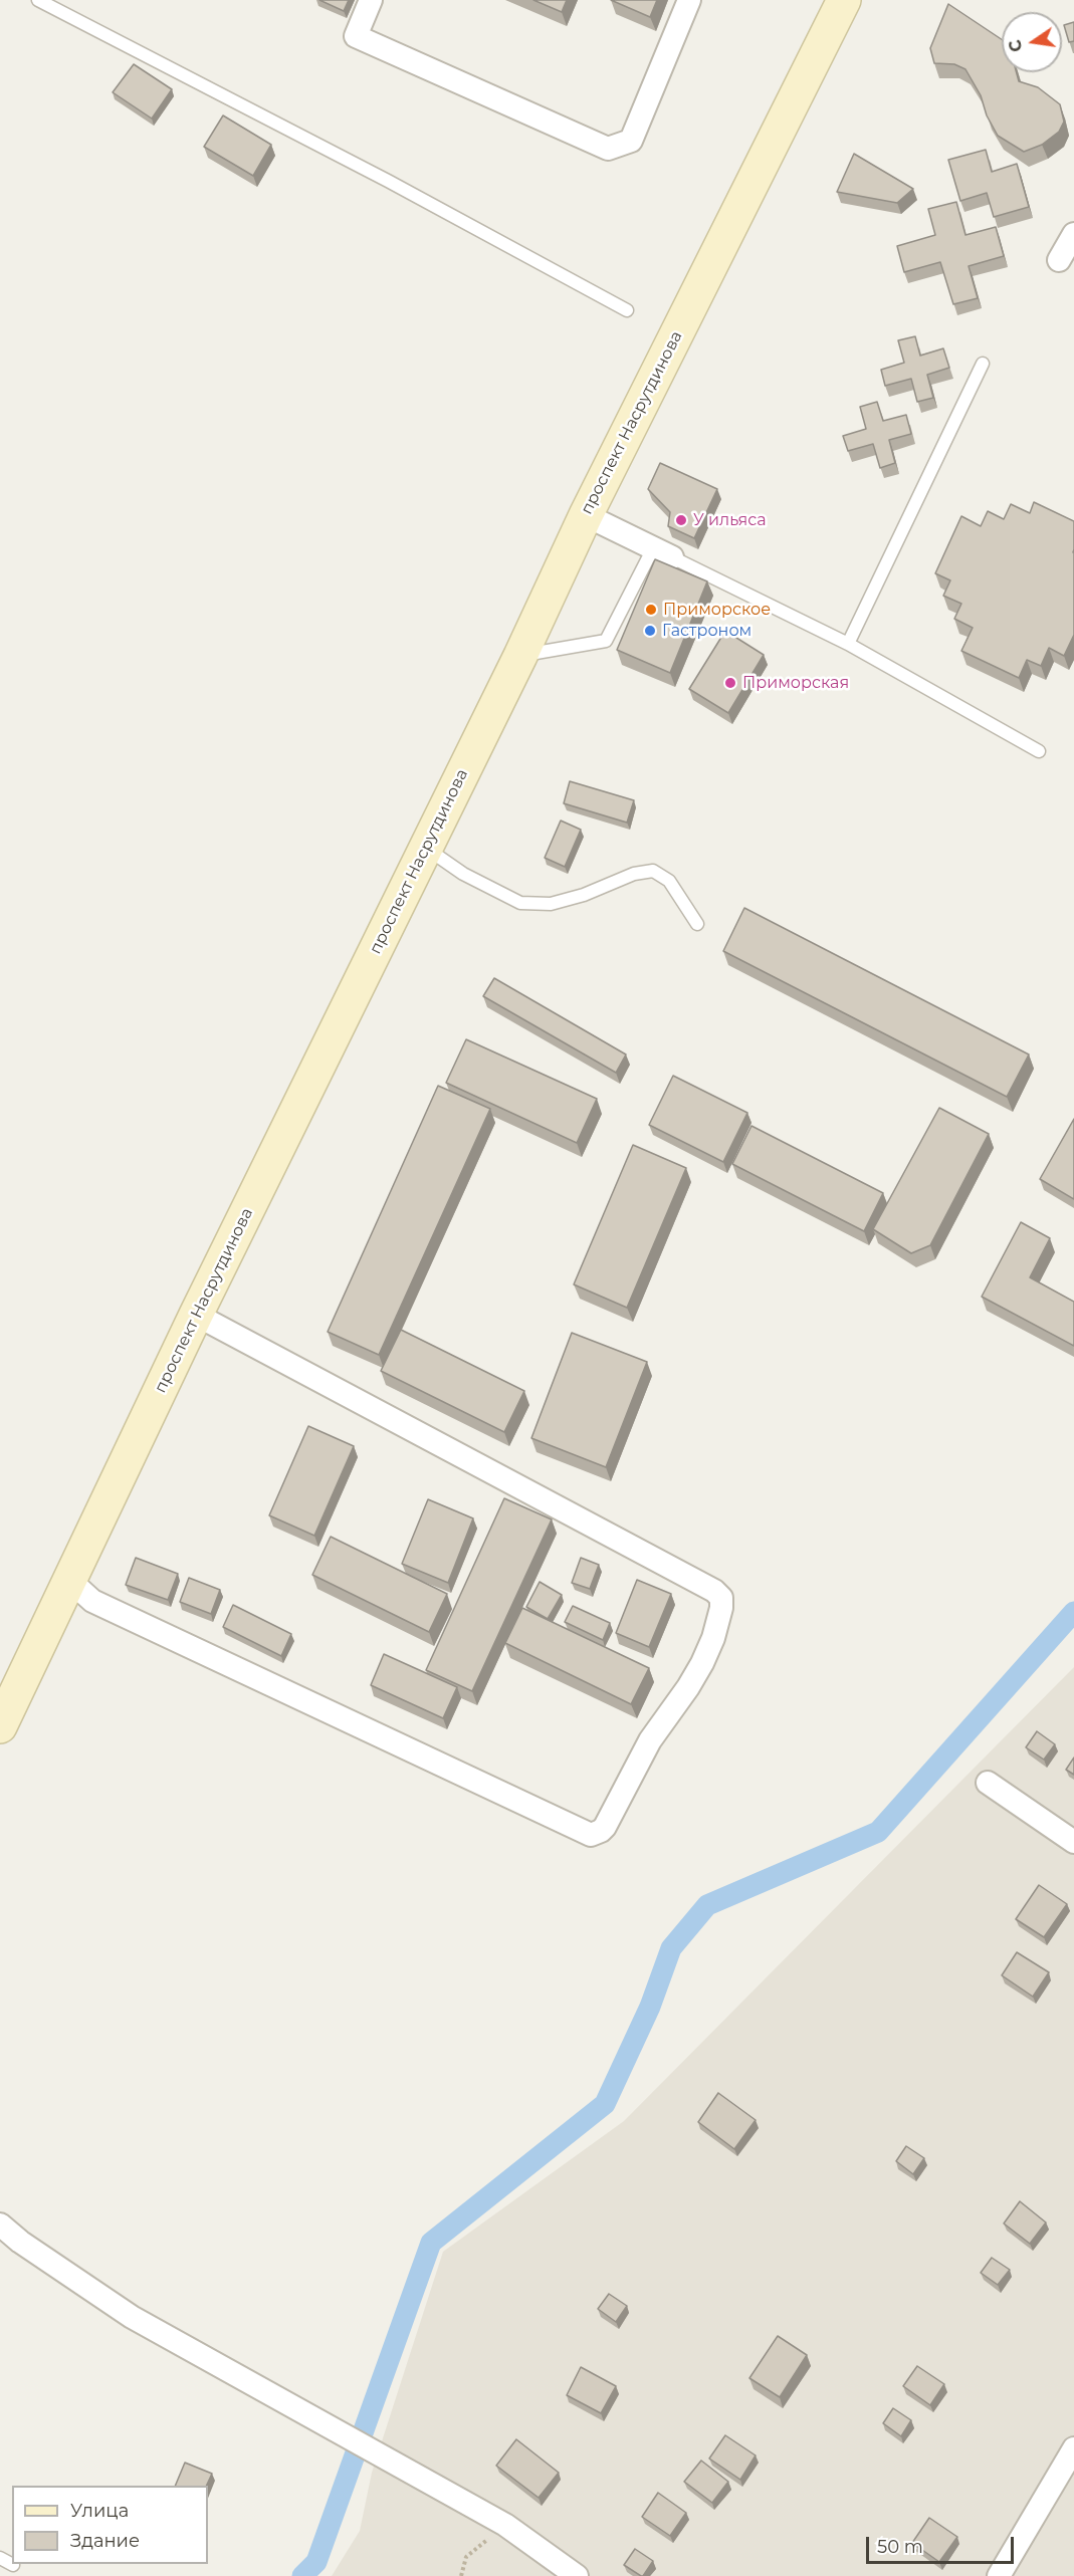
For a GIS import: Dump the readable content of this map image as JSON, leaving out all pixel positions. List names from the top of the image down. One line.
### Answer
{"streets":{"main road":["проспект Насрутдинова"]},"places":["У ильяса","Приморское","Гастроном","Приморская"],"legend":["Улица","Здание"],"scale_bar":"50 m","north":"left"}
